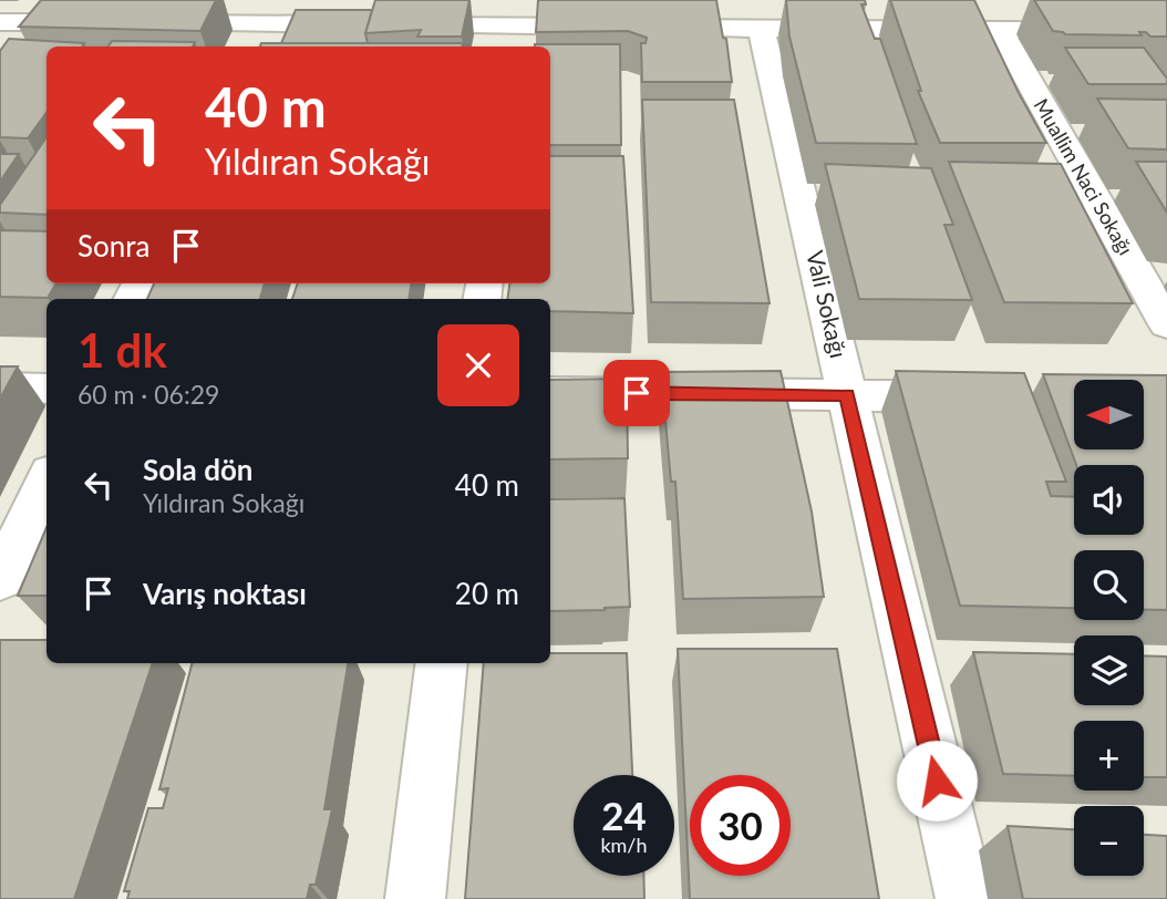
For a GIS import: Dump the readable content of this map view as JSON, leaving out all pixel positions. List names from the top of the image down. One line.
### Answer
{"streets":{"street":["Muallim Naci Sokağı","Vali Sokağı"]},"north":"left","page":{"turn":["40 m","Yıldıran Sokağı"],"then":"Sonra","heading":["1 dk","60 m · 06:29"],"map_buttons":["+","−"],"list":[{"name":"Sola dön","note":"Yıldıran Sokağı","value":"40 m"},{"name":"Varış noktası","value":"20 m"}],"speed":"24 km/h","limit":"30"}}
